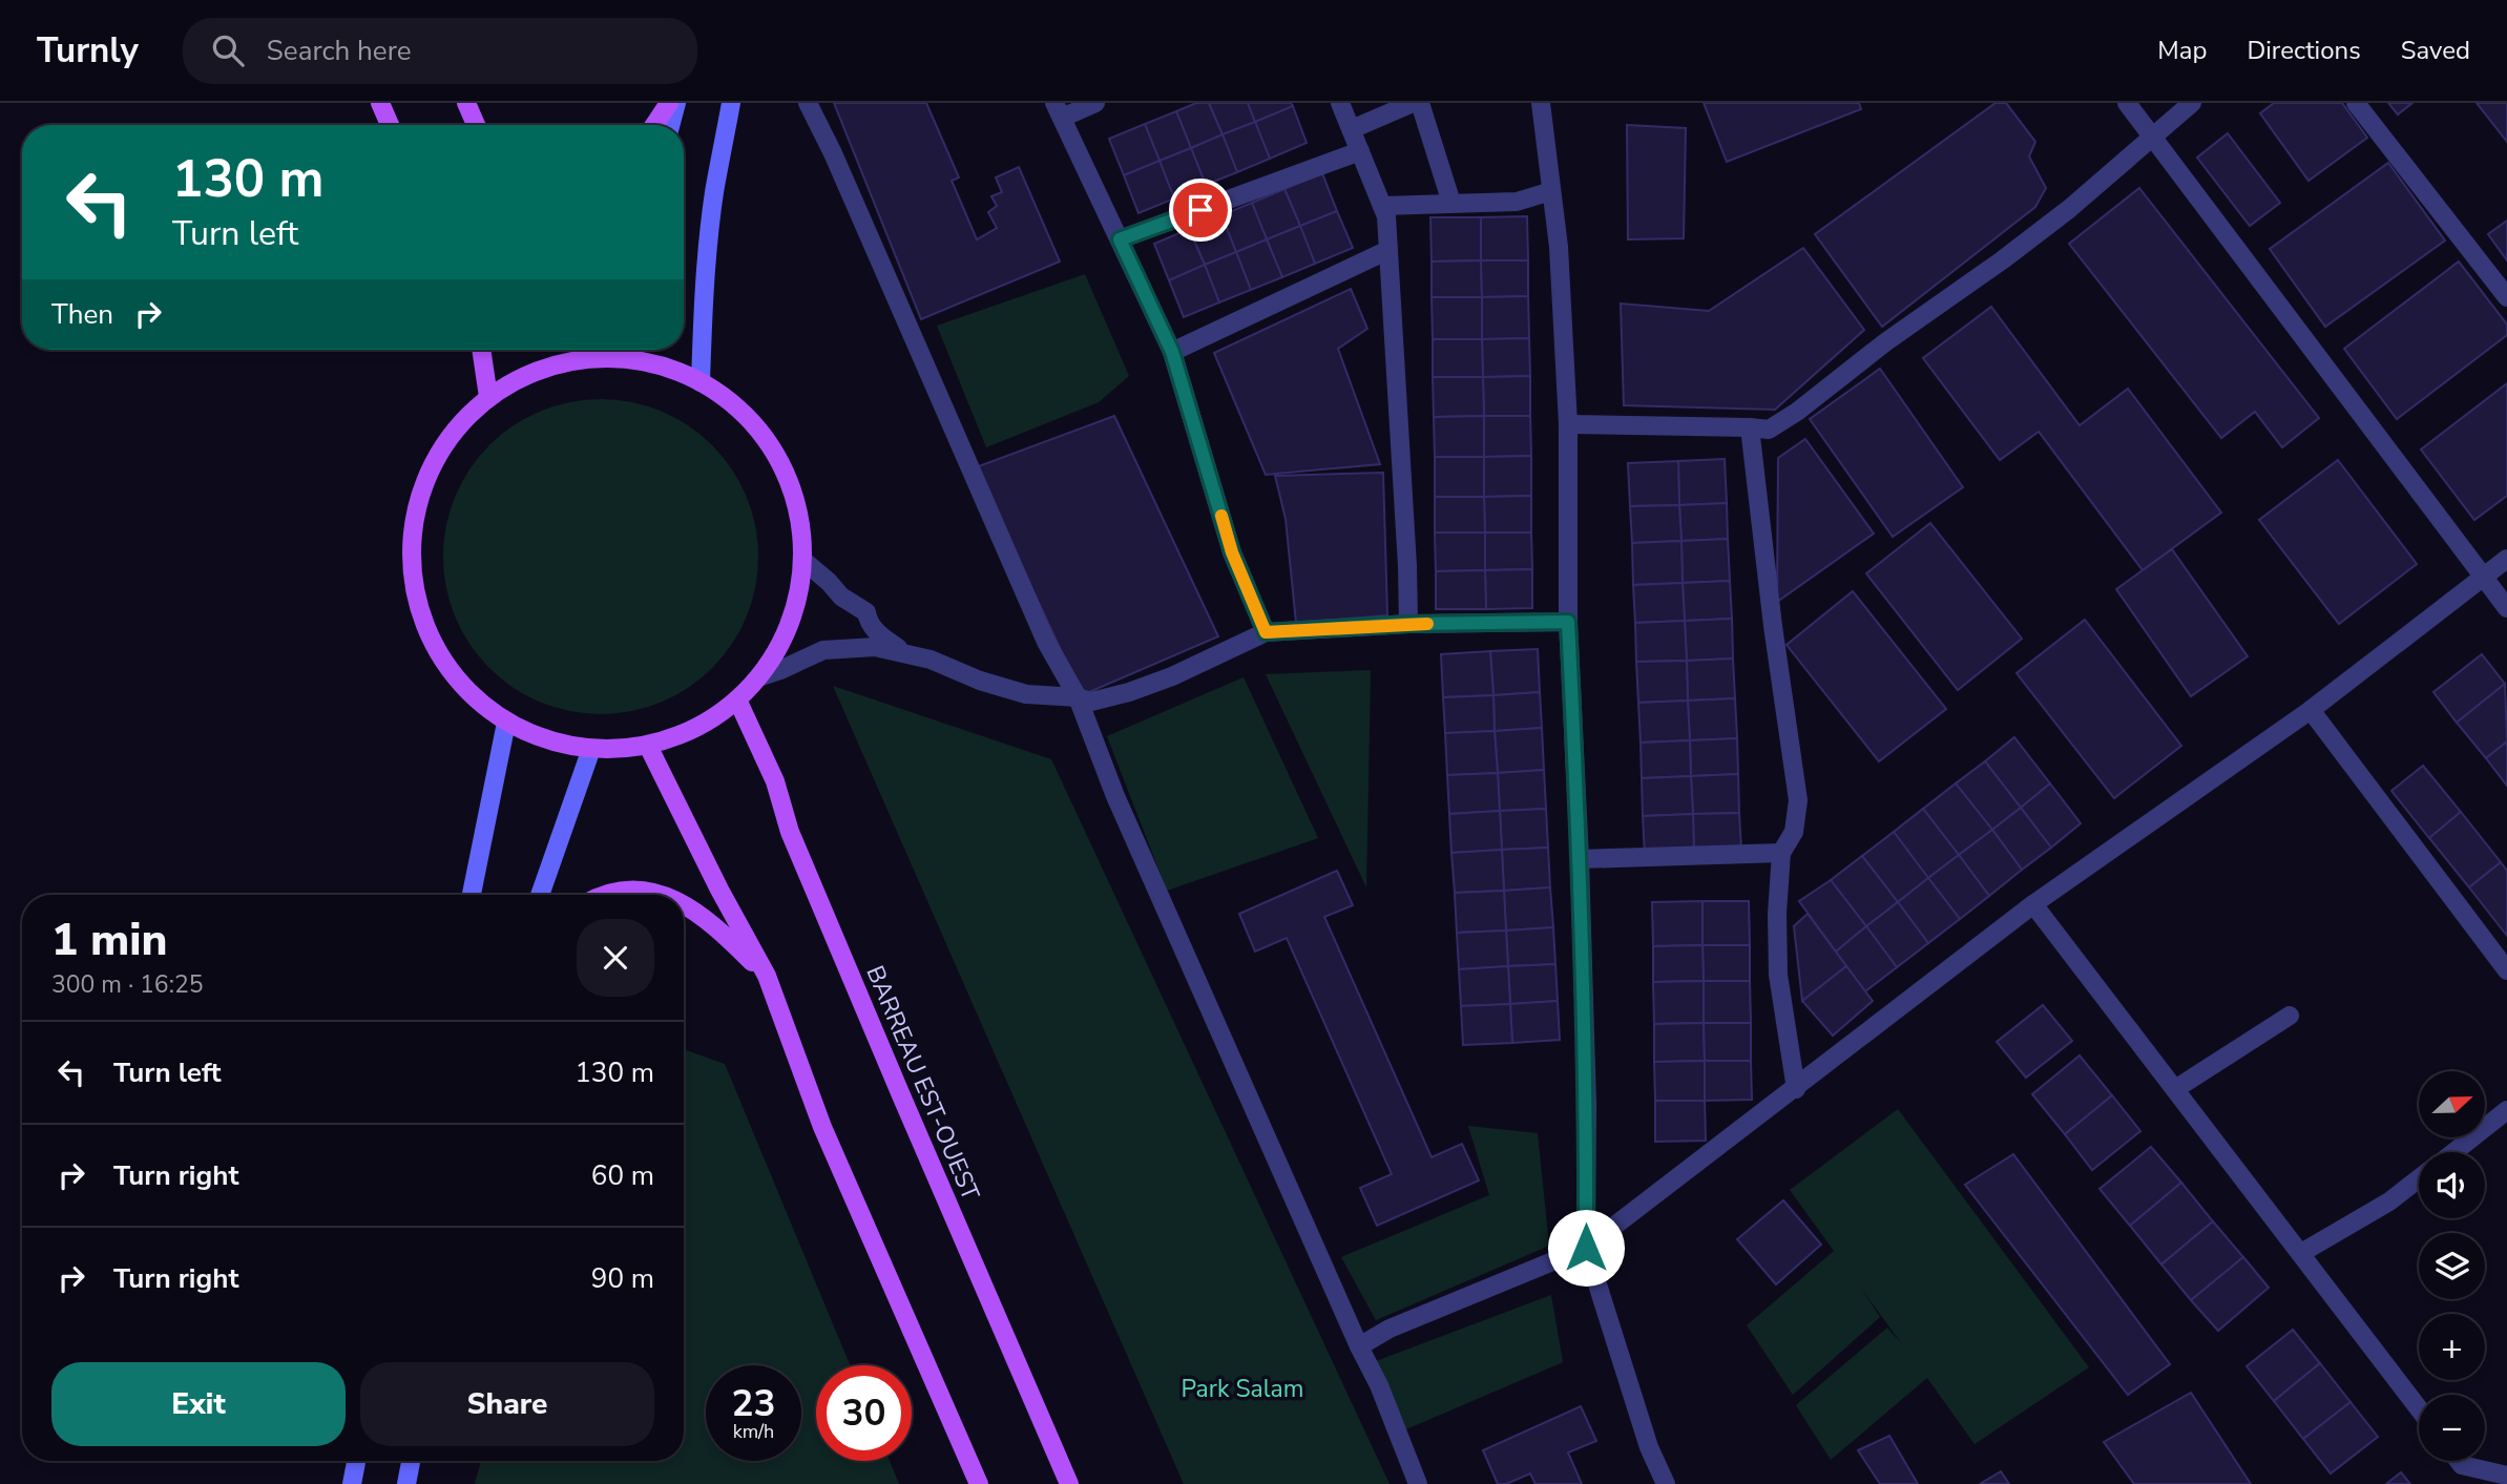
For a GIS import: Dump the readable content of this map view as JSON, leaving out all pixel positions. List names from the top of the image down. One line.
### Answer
{"streets":{"main road":["BARREAU EST-OUEST"]},"parks":["Park Salam"],"north":"right","page":{"header":"Turnly","search":"Search here","nav":["Map","Directions","Saved"],"turn":["130 m","Turn left"],"then":"Then","heading":["1 min","300 m · 16:25"],"list":[{"name":"Turn left","value":"130 m"},{"name":"Turn right","value":"60 m"},{"name":"Turn right","value":"90 m"}],"map_buttons":["+","−"],"buttons":["Exit","Share"],"speed":"23 km/h","limit":"30"}}
